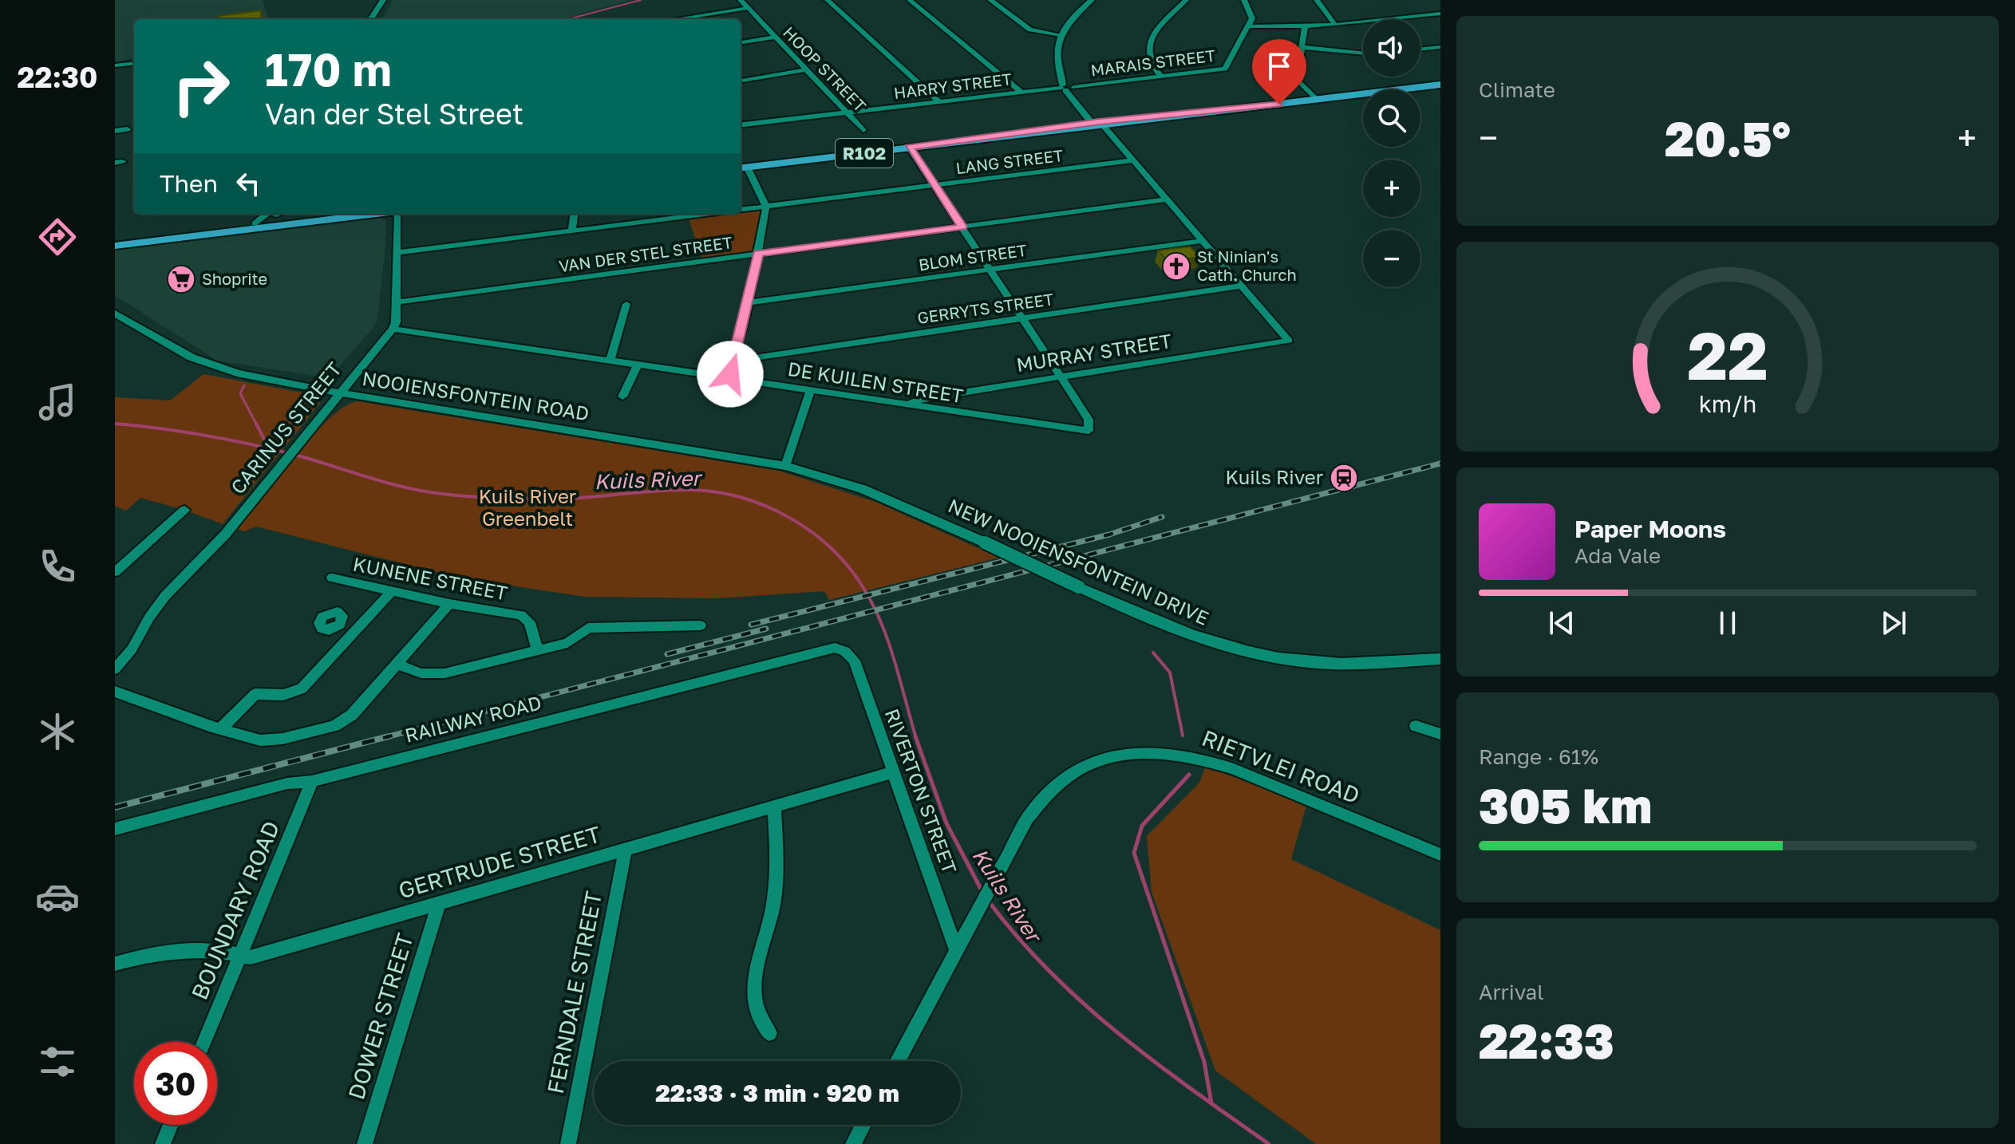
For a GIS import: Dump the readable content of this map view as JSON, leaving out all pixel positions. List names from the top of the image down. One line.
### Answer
{"streets":{"main road":["R102"],"street":["MARAIS STREET","HOOP STREET","HARRY STREET","LANG STREET","VAN DER STEL STREET","BLOM STREET","GERRYTS STREET","MURRAY STREET","DE KUILEN STREET","NOOIENSFONTEIN ROAD","CARINUS STREET","NEW NOOIENSFONTEIN DRIVE","KUNENE STREET","RAILWAY ROAD","RIETVLEI ROAD","RIVERTON STREET","GERTRUDE STREET","BOUNDARY ROAD","FERNDALE STREET","DOWER STREET"]},"crossings":[["MARAIS STREET","HARRY STREET"],["HOOP STREET","HARRY STREET"],["GERRYTS STREET","MURRAY STREET"],["MURRAY STREET","DE KUILEN STREET"],["DE KUILEN STREET","CARINUS STREET"],["NOOIENSFONTEIN ROAD","CARINUS STREET"],["NOOIENSFONTEIN ROAD","NEW NOOIENSFONTEIN DRIVE"],["RAILWAY ROAD","RIVERTON STREET"],["RAILWAY ROAD","BOUNDARY ROAD"],["RIETVLEI ROAD","RIVERTON STREET"],["RIVERTON STREET","GERTRUDE STREET"],["GERTRUDE STREET","BOUNDARY ROAD"],["GERTRUDE STREET","FERNDALE STREET"],["GERTRUDE STREET","DOWER STREET"]],"water":["Kuils River"],"parks":["Kuils River Greenbelt"],"places":{"church":["St Ninian's Cath. Church"],"supermarket":["Shoprite"],"station":["Kuils River"]},"page":{"tabs":"22:30","tile":["Climate",["Range · 61%","305 km"],["Arrival","22:33"]],"map_buttons":["+","−"],"turn":["170 m","Van der Stel Street"],"heat":["−","20.5°","+"],"then":"Then","song":["Paper Moons","Ada Vale"],"limit":"30","trip":"22:33 · 3 min · 920 m","gauge":["22","km/h"]}}
